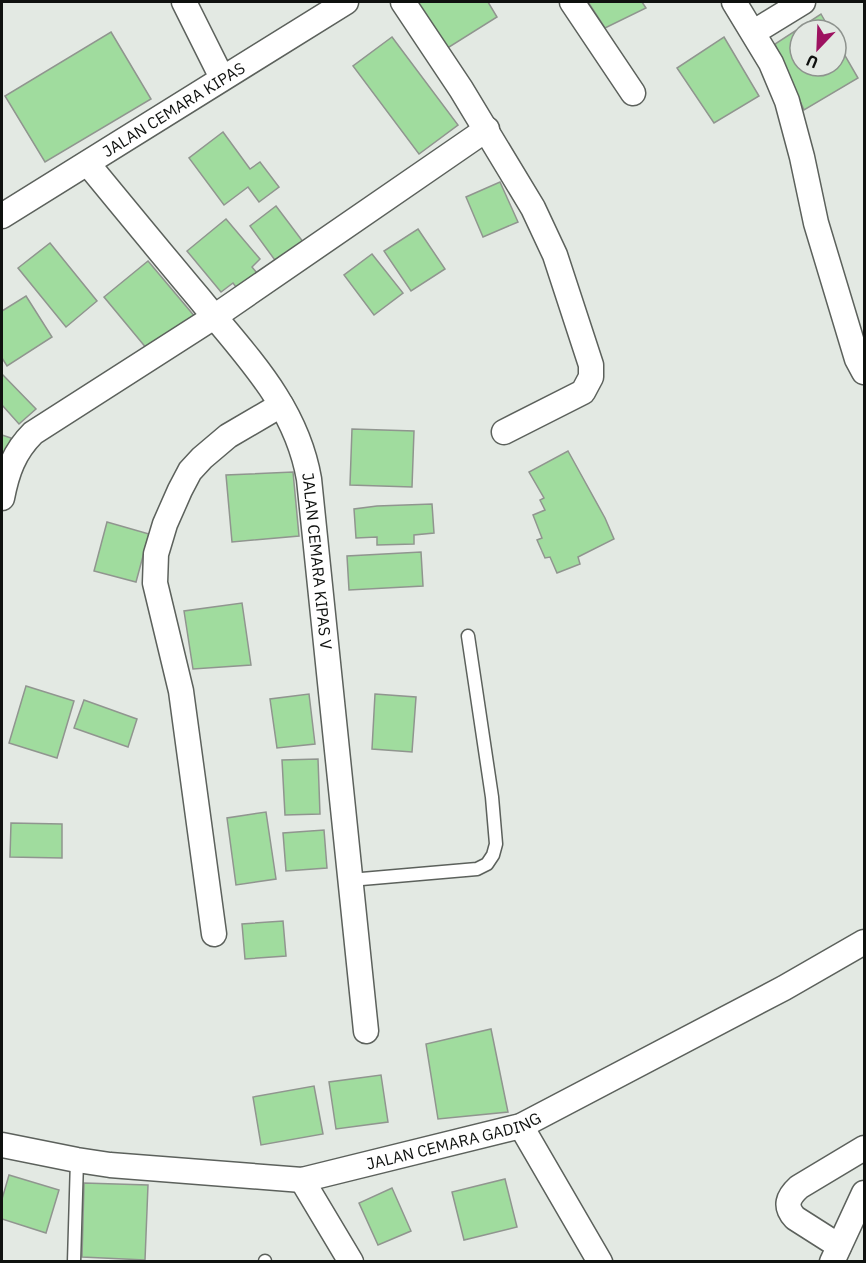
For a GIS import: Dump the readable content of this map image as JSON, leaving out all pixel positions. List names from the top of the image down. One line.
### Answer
{"streets":{"street":["JALAN CEMARA KIPAS","JALAN CEMARA KIPAS V","JALAN CEMARA GADING"]},"crossings":[["JALAN CEMARA KIPAS","JALAN CEMARA KIPAS V"]],"north":"bottom left"}
